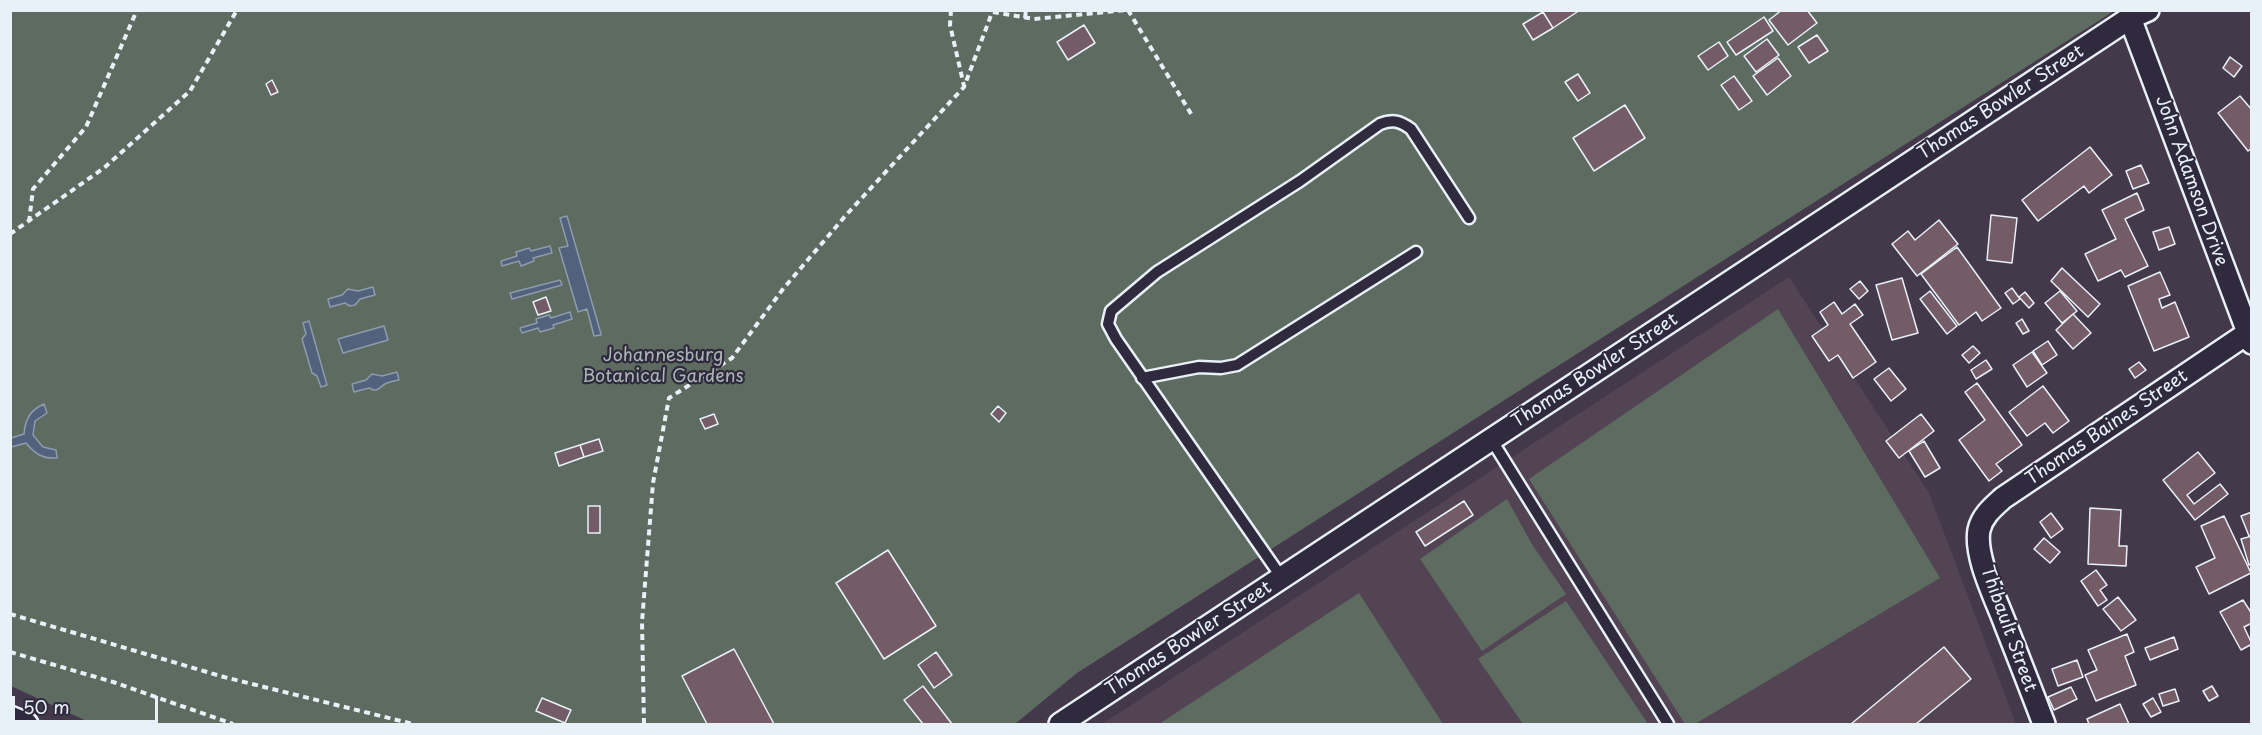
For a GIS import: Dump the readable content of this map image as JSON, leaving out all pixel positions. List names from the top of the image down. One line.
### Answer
{"streets":{"street":["Thomas Bowler Street","John Adamson Drive","Thomas Baines Street","Thibault Street"]},"crossings":[["Thomas Bowler Street","John Adamson Drive"],["John Adamson Drive","Thomas Baines Street"],["Thomas Baines Street","Thibault Street"]],"parks":["Johannesburg Botanical Gardens"],"scale_bar":"50 m"}
